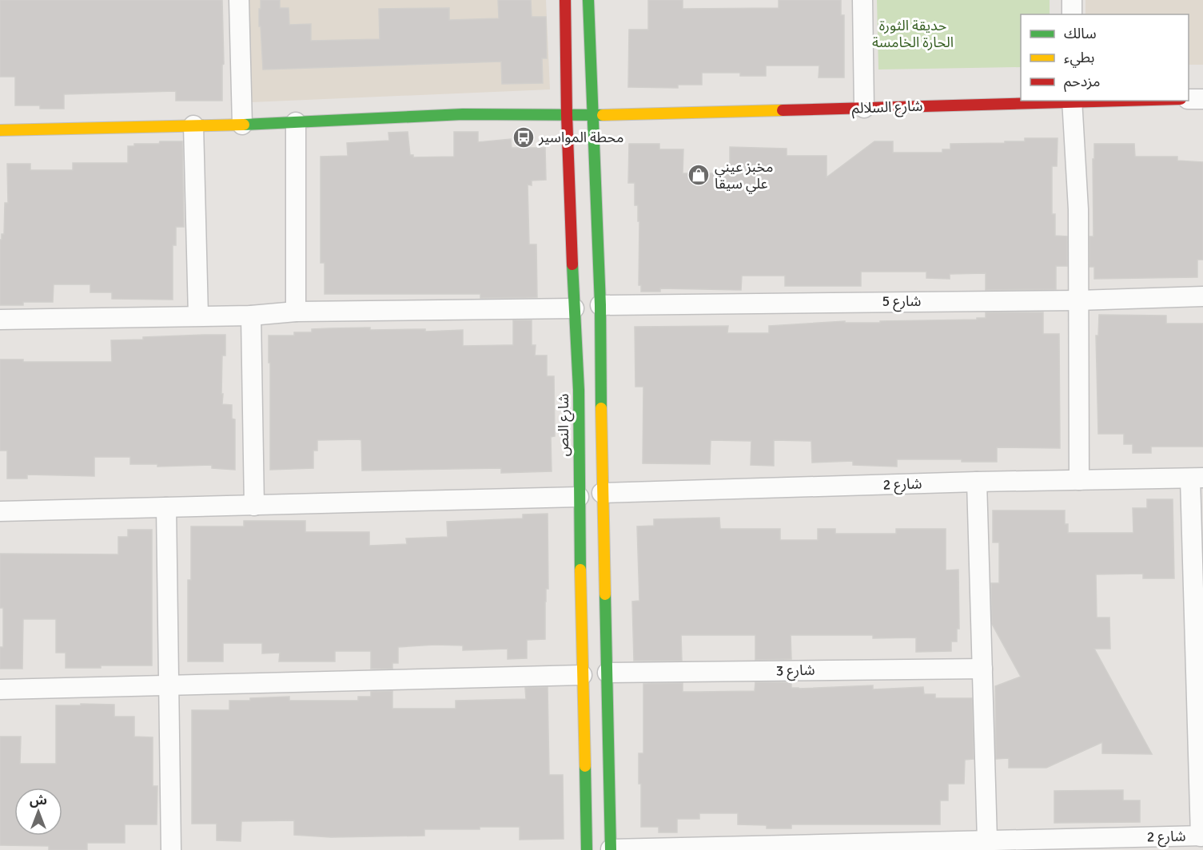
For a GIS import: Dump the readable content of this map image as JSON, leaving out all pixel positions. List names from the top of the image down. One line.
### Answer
{"streets":{"main road":["شارع السلالم","شارع النص"],"street":["شارع 5","شارع 2","شارع 3"]},"crossings":[["شارع السلالم","شارع النص"]],"parks":["حديقة الثورة الحارة الخامسة"],"places":{"bus stop":["محطة المواسير"],"shop":["مخبز عيني علي سيقا"]},"legend":["سالك","بطيء","مزدحم"],"north":"top"}
